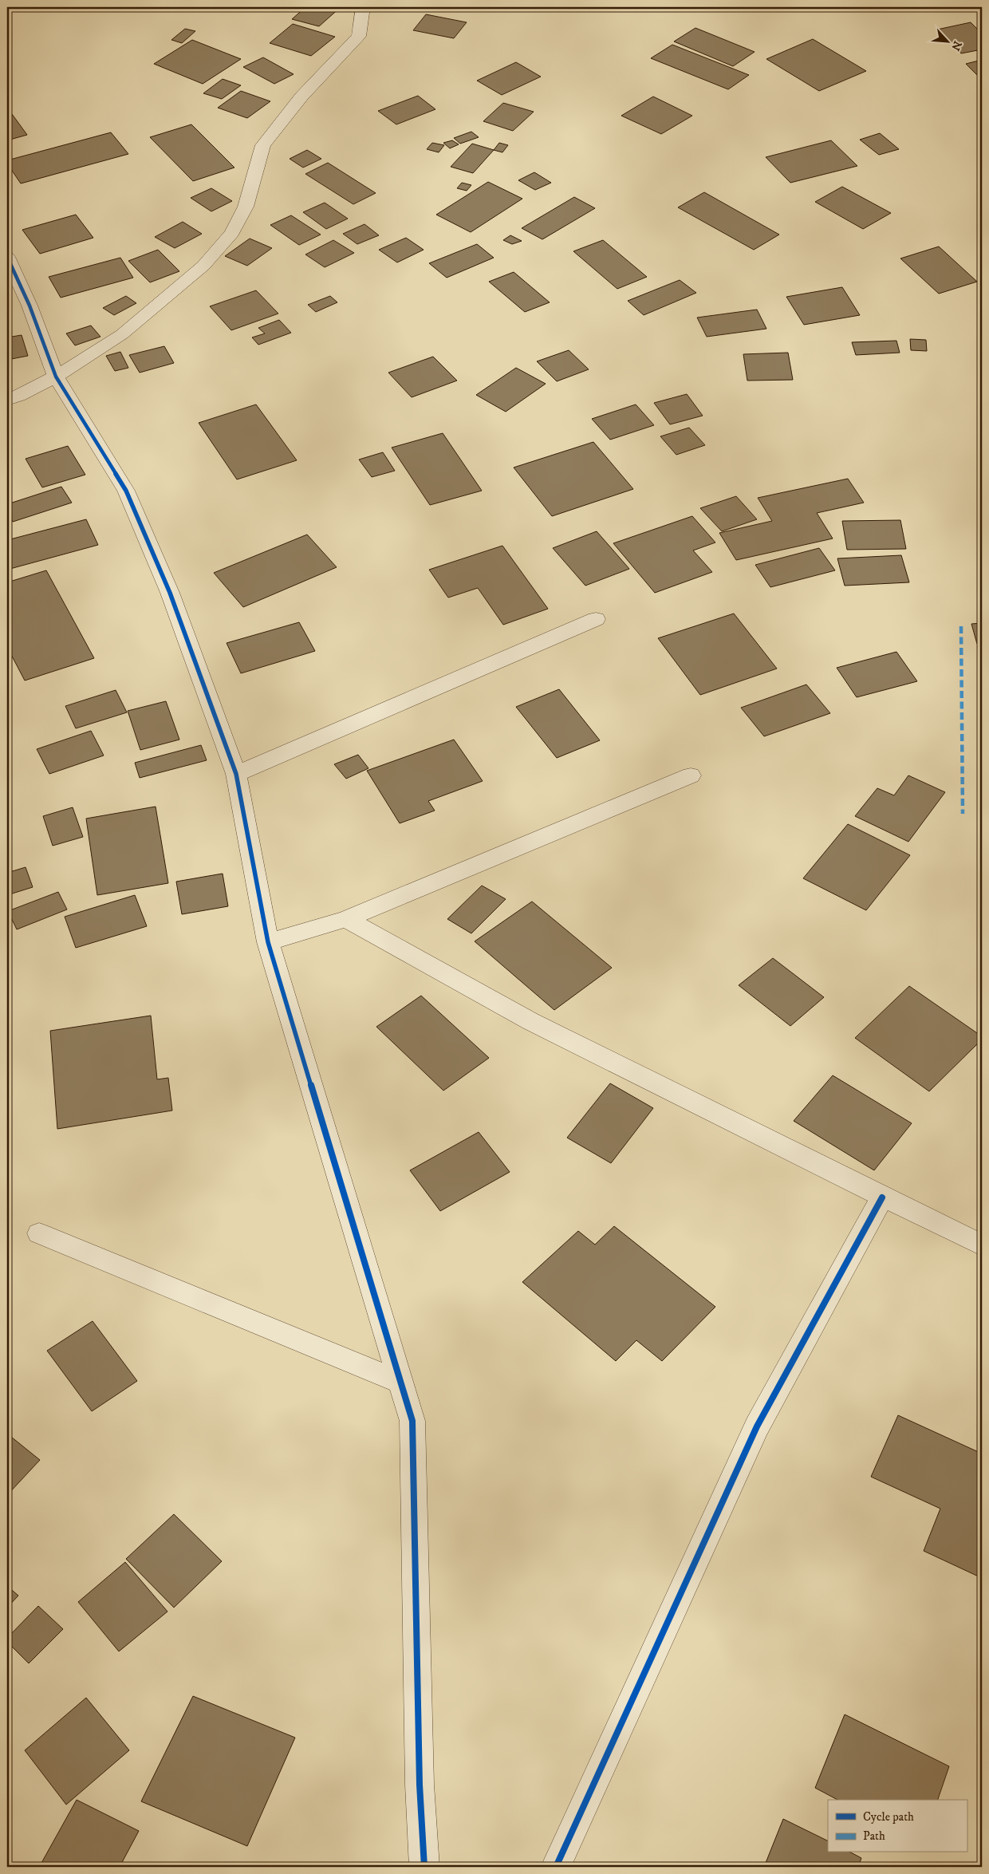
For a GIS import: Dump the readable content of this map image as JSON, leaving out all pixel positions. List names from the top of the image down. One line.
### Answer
{"legend":["Cycle path","Path"],"north":"bottom right"}
